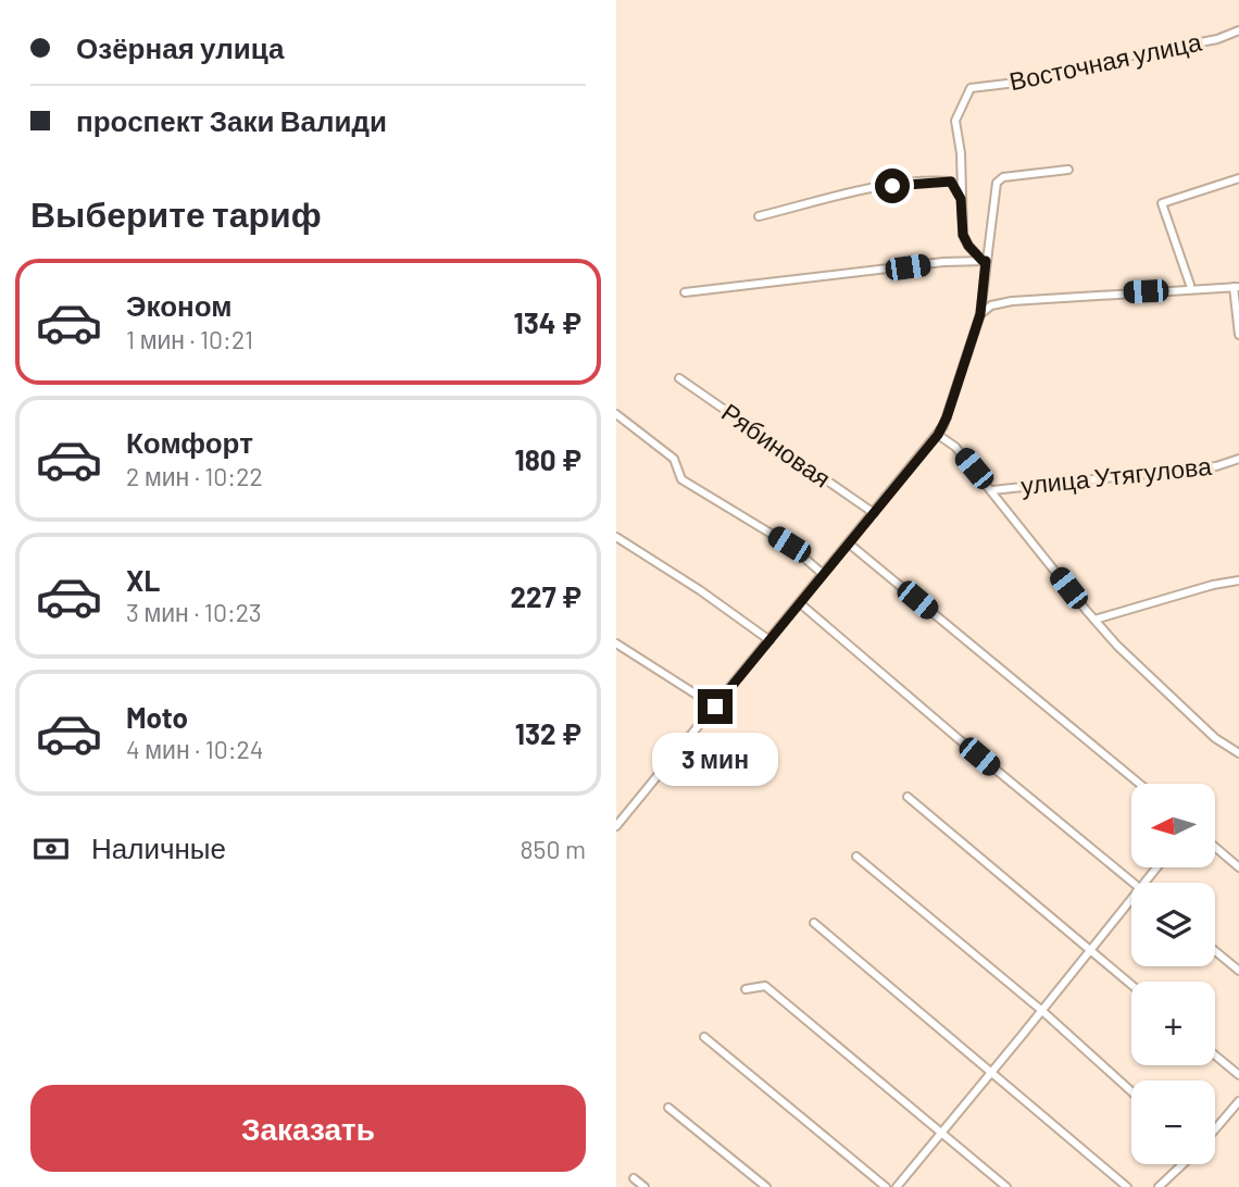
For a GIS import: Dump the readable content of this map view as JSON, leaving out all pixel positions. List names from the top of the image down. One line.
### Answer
{"streets":{"street":["Восточная улица","Рябиновая","улица Утягулова"]},"north":"left","page":{"banner":["Озёрная улица","проспект Заки Валиди"],"heading":"Выберите тариф","list":[{"name":"Эконом","note":"1 мин · 10:21","value":"134 ₽"},{"name":"Комфорт","note":"2 мин · 10:22","value":"180 ₽"},{"name":"XL","note":"3 мин · 10:23","value":"227 ₽"},{"name":"Moto","note":"4 мин · 10:24","value":"132 ₽"}],"bubble":"3 мин","map_buttons":["+","−"],"pay":["Наличные","850 m"],"buttons":"Заказать"}}
